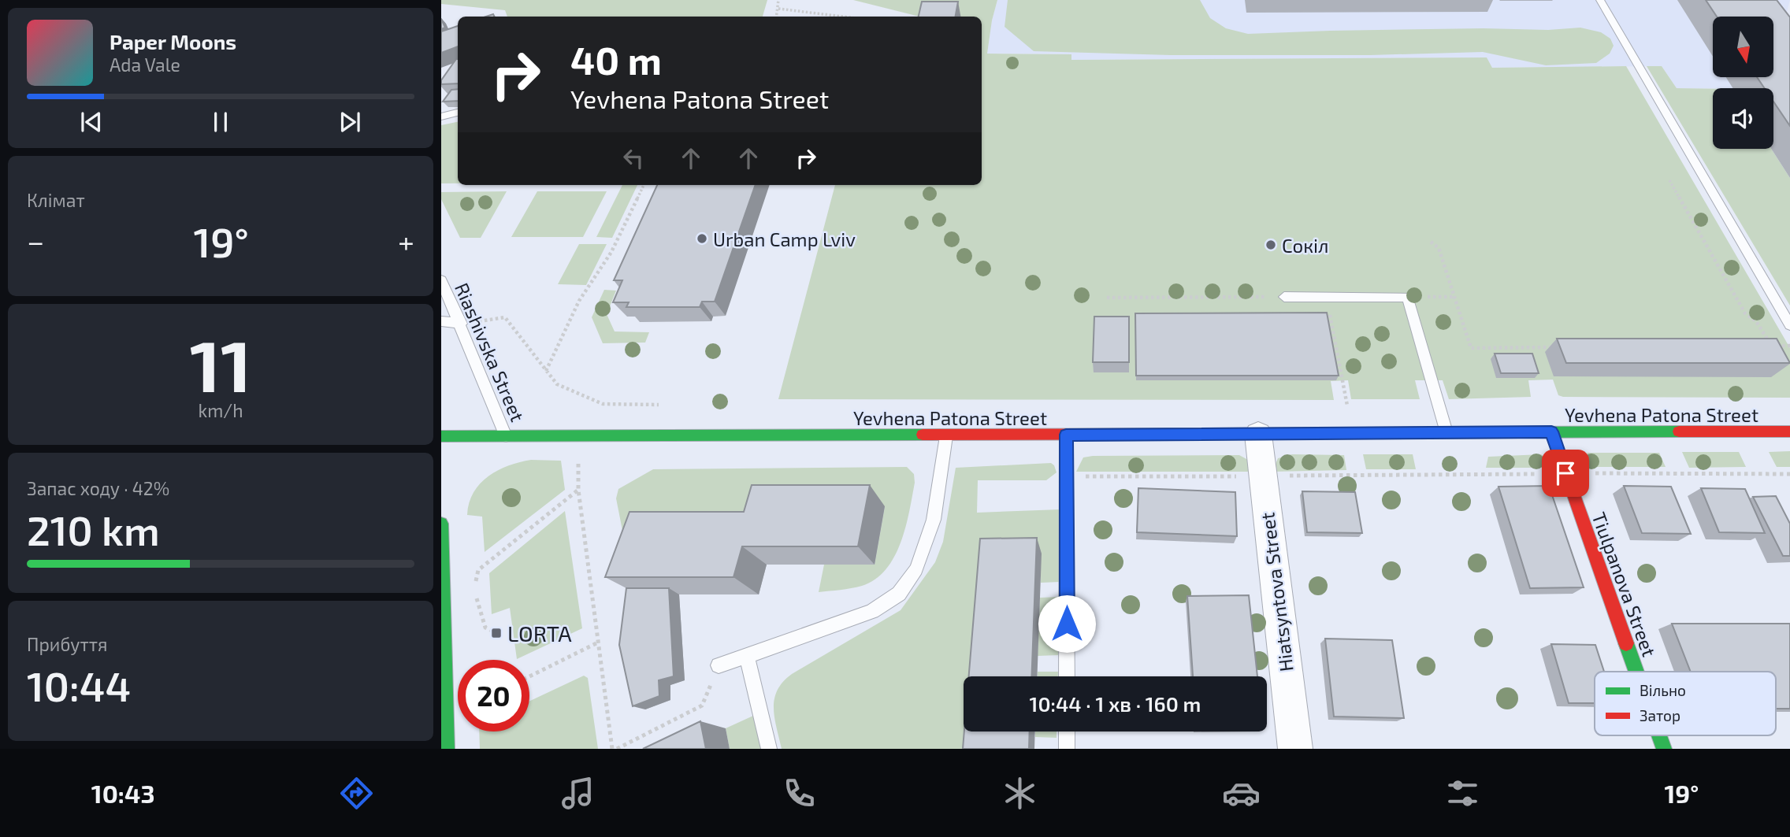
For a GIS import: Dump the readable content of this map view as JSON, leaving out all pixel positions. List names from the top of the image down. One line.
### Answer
{"streets":{"street":["Yevhena Patona Street","Tiulpanova Street","Hiatsyntova Street"],"lane":["Riashivska Street"]},"crossings":[["Riashivska Street","Yevhena Patona Street"],["Yevhena Patona Street","Tiulpanova Street"],["Yevhena Patona Street","Hiatsyntova Street"]],"places":{"other":["Urban Camp Lviv","Сокіл"],"transit":["LORTA"]},"legend":["Вільно","Затор"],"north":"bottom","page":{"turn":["40 m","Yevhena Patona Street"],"song":["Paper Moons","Ada Vale"],"tile":["Клімат",["11","km/h"],["Запас ходу · 42%","210 km"],["Прибуття","10:44"]],"heat":["−","19°","+"],"limit":"20","trip":"10:44 · 1 хв · 160 m","tabs":["10:43","19°"]}}
